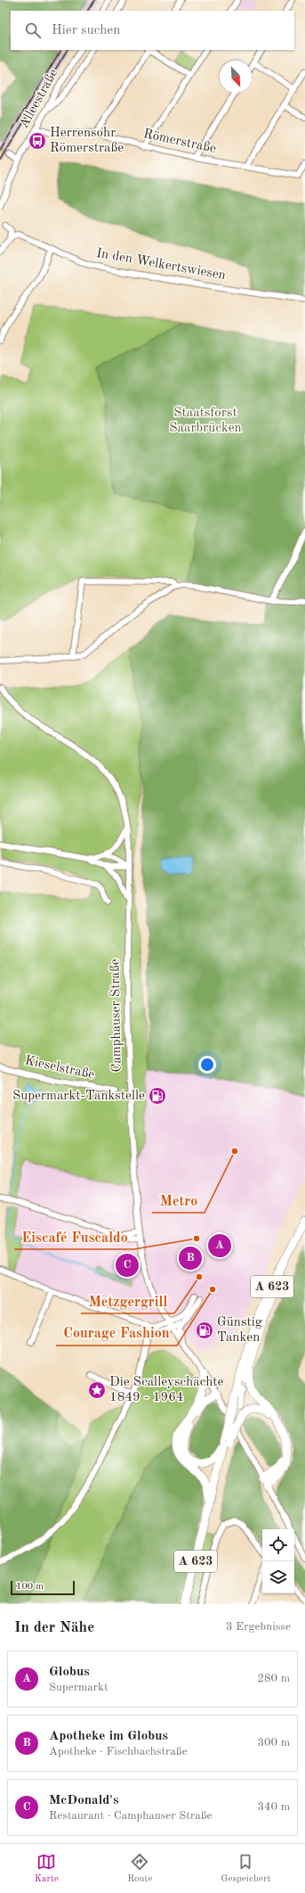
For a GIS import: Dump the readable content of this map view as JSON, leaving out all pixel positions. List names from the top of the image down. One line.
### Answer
{"streets":{"highway":["A 623"],"street":["Alleestraße","Römerstraße","In den Welkertswiesen","Camphauser Straße","Kieselstraße"]},"crossings":[["Alleestraße","Römerstraße"]],"parks":["Staatsforst Saarbrücken"],"places":{"bus stop":["Herrensohr Römerstraße"],"fuel station":["Supermarkt-Tankstelle","Günstig Tanken"],"other":["Metro","Eiscafé Fuscaldo","Metzgergrill","Courage Fashion"],"place":["Die Scalleyschächte 1849 - 1964"]},"scale_bar":"100 m","north":"bottom right","page":{"search":"Hier suchen","pins":["A","B","C"],"scale":"100 m","heading":["In der Nähe","3 Ergebnisse"],"list":[{"mark":"A","name":"Globus","note":"Supermarkt","value":"280 m"},{"mark":"B","name":"Apotheke im Globus","note":"Apotheke · Fischbachstraße","value":"300 m"},{"mark":"C","name":"McDonald's","note":"Restaurant · Camphauser Straße","value":"340 m"}],"nav":["Karte","Route","Gespeichert"]}}
